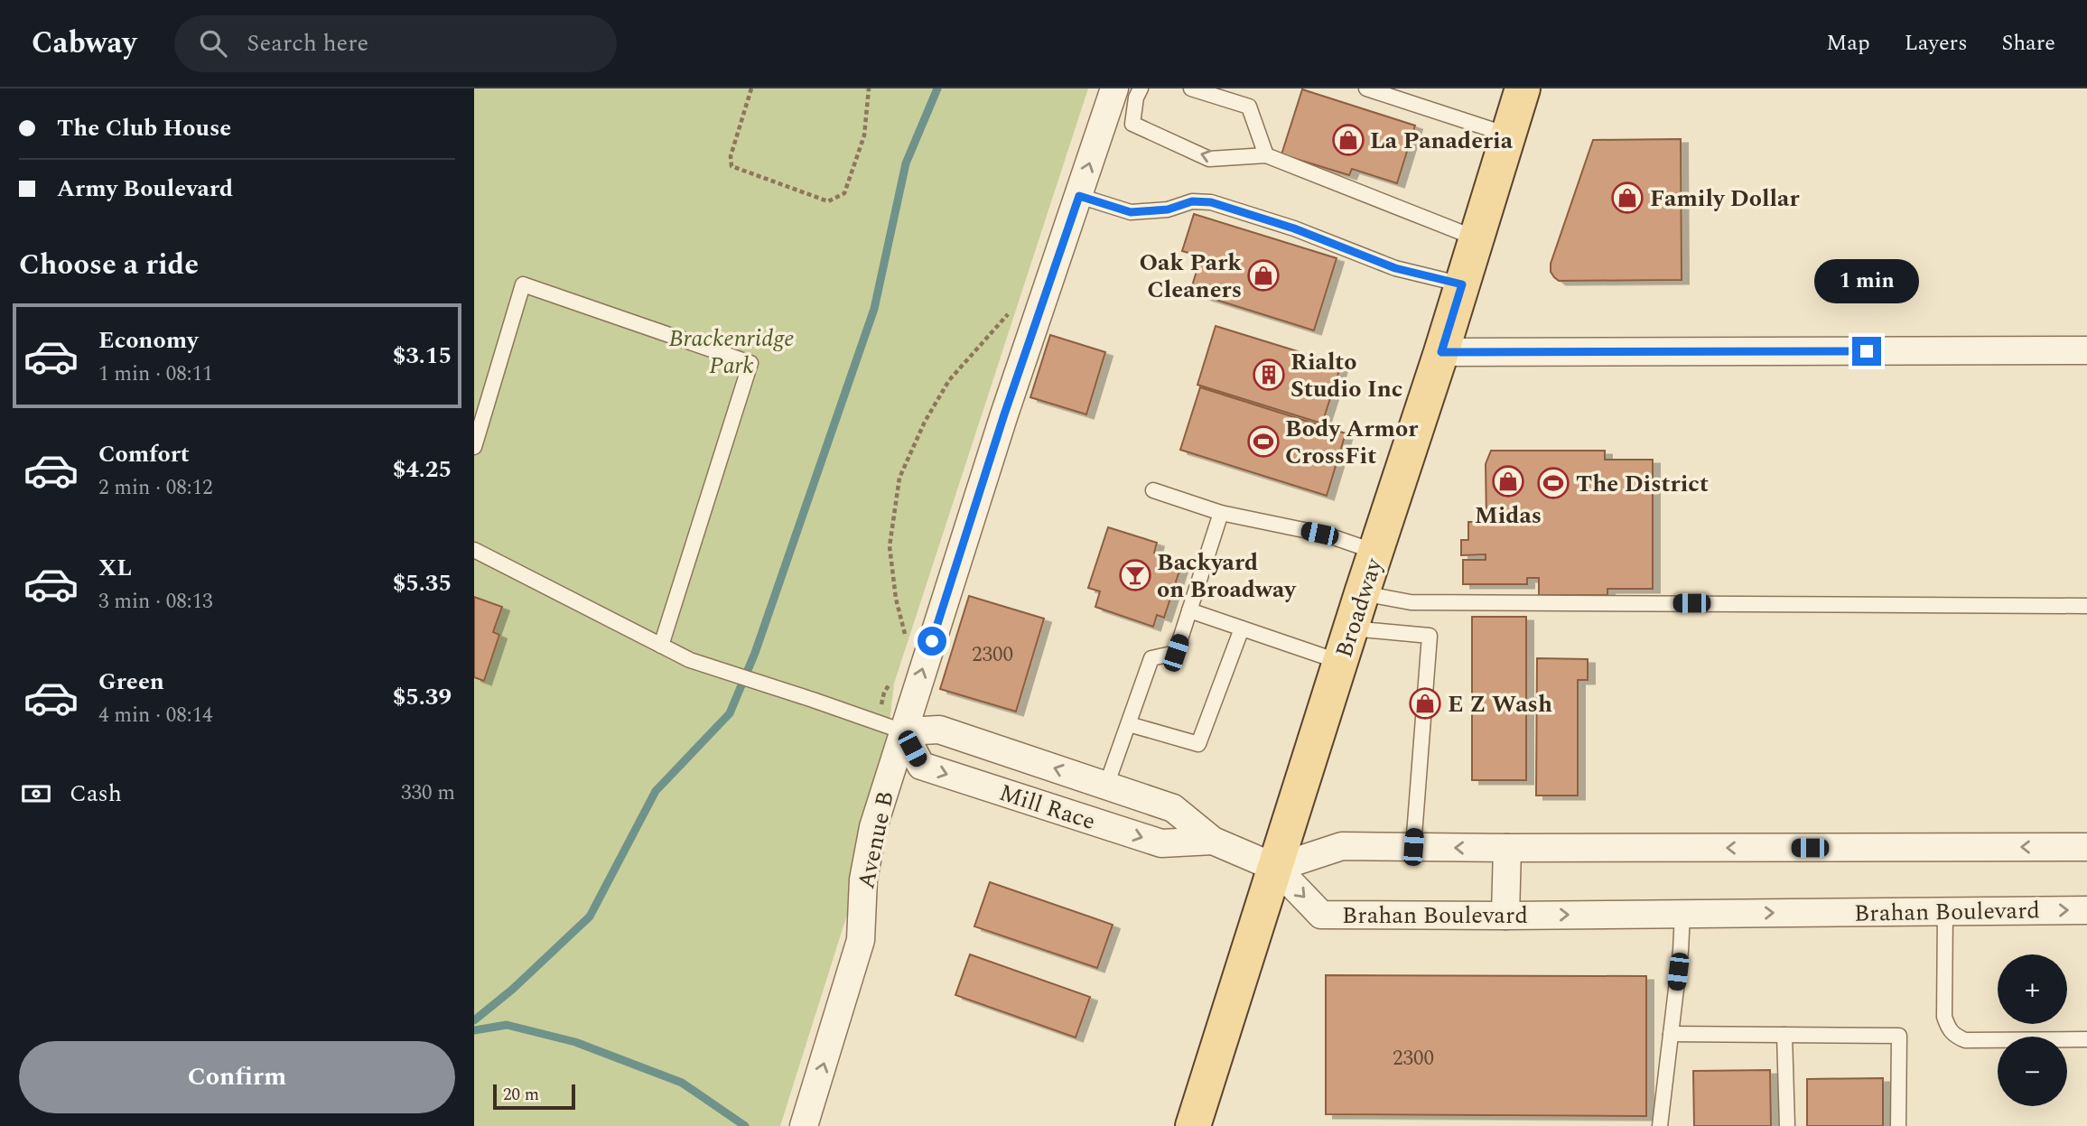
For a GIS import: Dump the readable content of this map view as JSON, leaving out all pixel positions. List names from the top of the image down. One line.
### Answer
{"streets":{"main road":["Broadway"],"street":["Mill Race","Avenue B","Brahan Boulevard"]},"crossings":[["Broadway","Mill Race"],["Broadway","Brahan Boulevard"],["Mill Race","Avenue B"],["Mill Race","Brahan Boulevard"]],"one_way":["Avenue B"],"parks":["Brackenridge Park"],"places":{"shop":["La Panaderia","Family Dollar","Oak Park Cleaners","Midas","E Z Wash"],"building":["Rialto Studio Inc"],"sports":["Body Armor CrossFit","The District"],"bar":["Backyard on Broadway"]},"house_numbers":["2300","2300"],"scale_bar":"20 m","page":{"header":"Cabway","search":"Search here","nav":["Map","Layers","Share"],"banner":["The Club House","Army Boulevard"],"heading":"Choose a ride","bubble":"1 min","list":[{"name":"Economy","note":"1 min · 08:11","value":"$3.15"},{"name":"Comfort","note":"2 min · 08:12","value":"$4.25"},{"name":"XL","note":"3 min · 08:13","value":"$5.35"},{"name":"Green","note":"4 min · 08:14","value":"$5.39"}],"pay":["Cash","330 m"],"map_buttons":["+","−"],"buttons":"Confirm","scale":"20 m"}}
